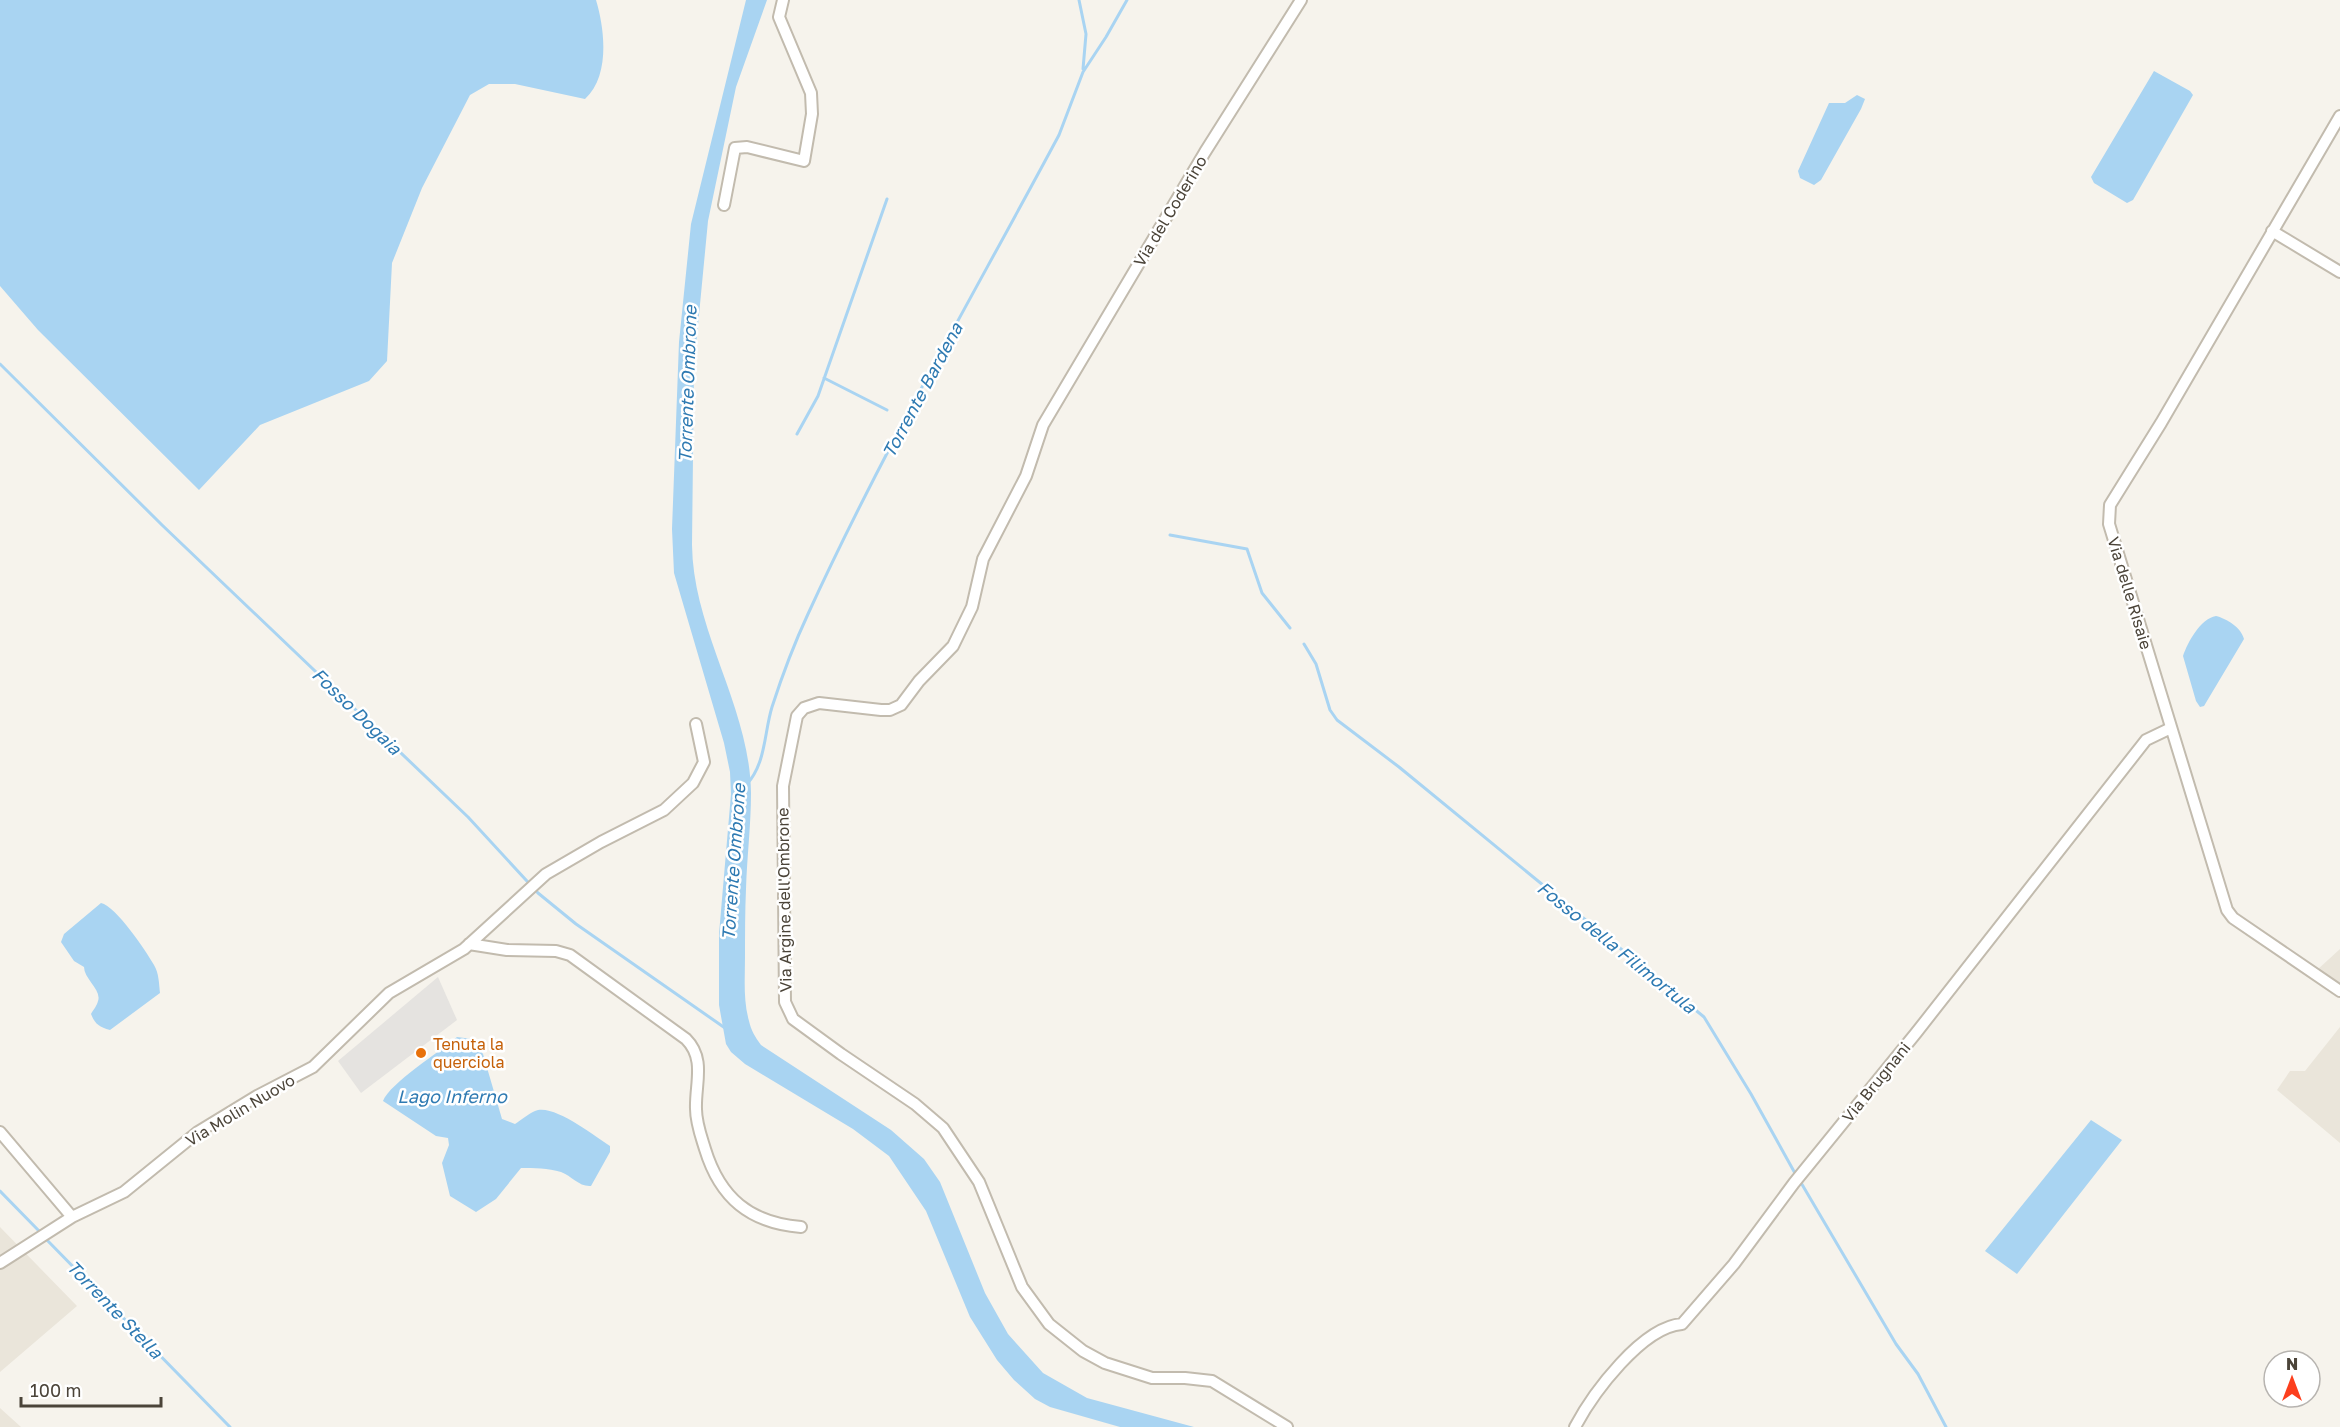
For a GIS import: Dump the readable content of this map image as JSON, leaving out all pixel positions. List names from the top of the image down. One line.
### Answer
{"streets":{"street":["Via del Coderino","Via delle Risaie","Via Argine dell'Ombrone","Via Brugnani","Via Molin Nuovo"]},"crossings":[["Via del Coderino","Via Argine dell'Ombrone"],["Via delle Risaie","Via Brugnani"]],"water":["Torrente Ombrone","Torrente Bardena","Fosso Dogaia","Fosso della Filimortula","Lago Inferno","Torrente Stella"],"places":["Tenuta la querciola"],"scale_bar":"100 m","north":"top"}
